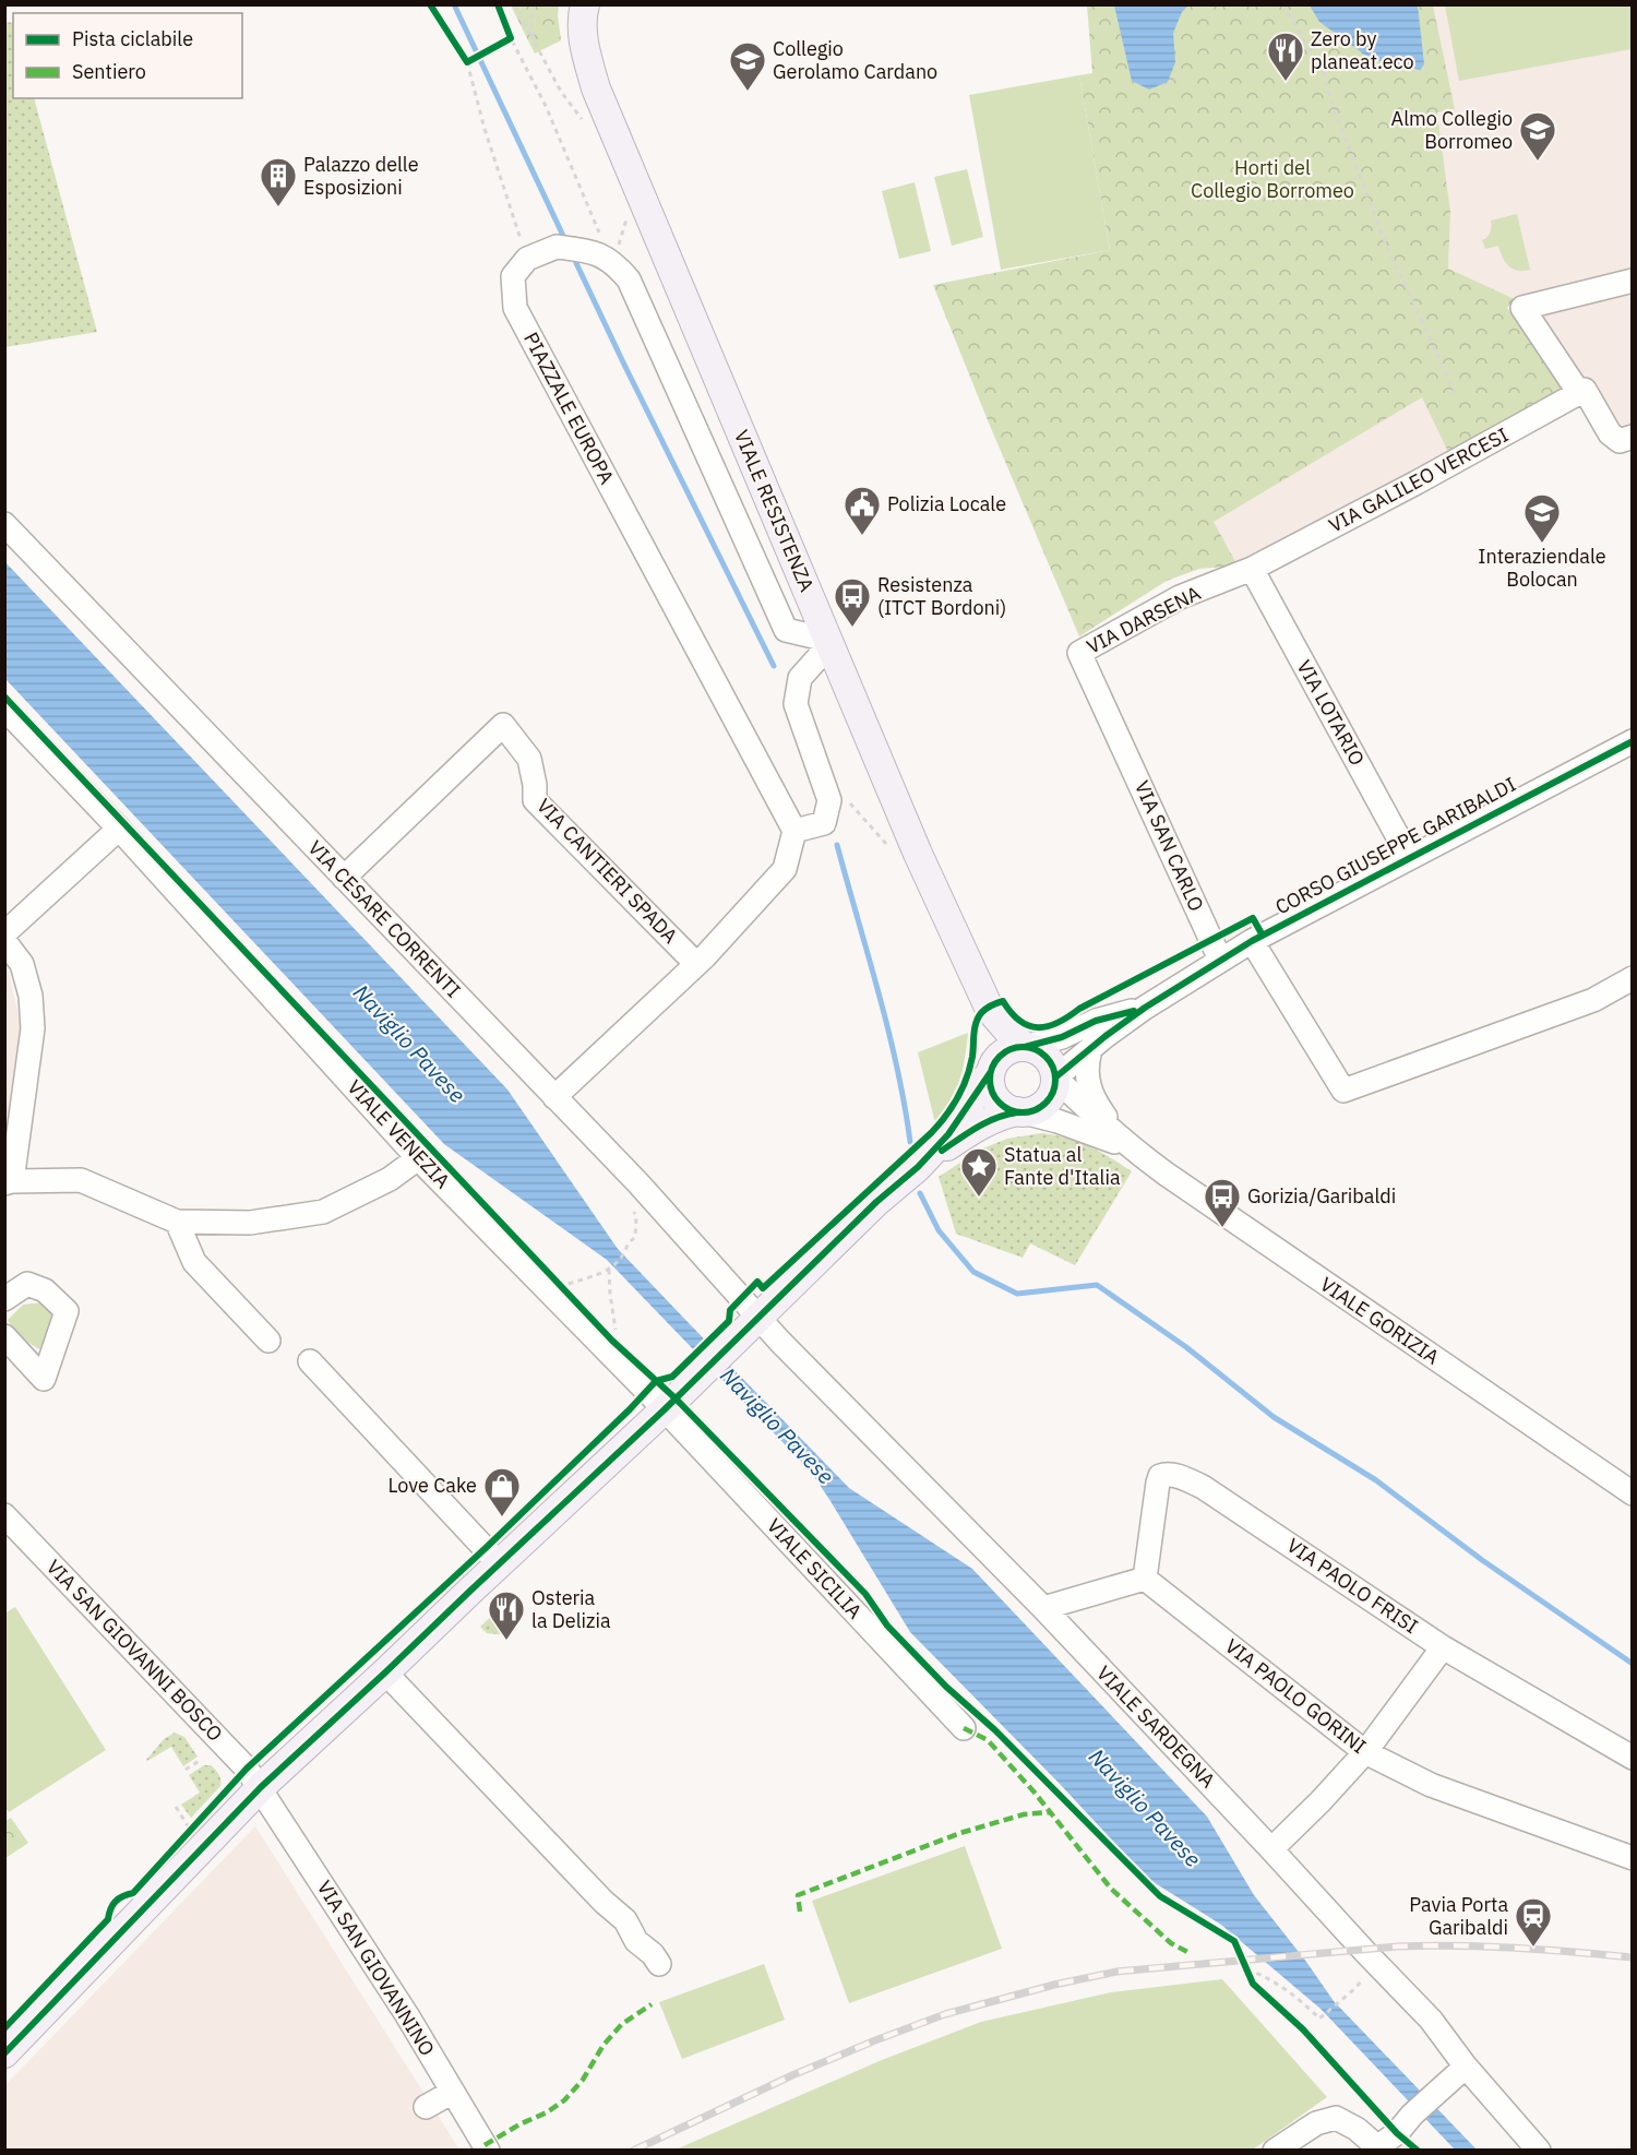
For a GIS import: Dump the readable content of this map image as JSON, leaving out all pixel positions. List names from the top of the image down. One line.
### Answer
{"streets":{"main road":["VIALE RESISTENZA"],"street":["PIAZZALE EUROPA","VIA GALILEO VERCESI","VIA DARSENA","VIA LOTARIO","VIA SAN CARLO","CORSO GIUSEPPE GARIBALDI","VIA CANTIERI SPADA","VIA CESARE CORRENTI","VIALE VENEZIA","VIALE GORIZIA","VIALE SICILIA","VIA PAOLO FRISI","VIA SAN GIOVANNI BOSCO","VIA PAOLO GORINI","VIALE SARDEGNA","VIA SAN GIOVANNINO"]},"crossings":[["VIA GALILEO VERCESI","VIA DARSENA"],["VIA GALILEO VERCESI","VIA LOTARIO"],["VIALE RESISTENZA","CORSO GIUSEPPE GARIBALDI"],["VIALE RESISTENZA","VIALE GORIZIA"],["VIA DARSENA","VIA LOTARIO"],["VIA DARSENA","VIA SAN CARLO"],["VIA LOTARIO","CORSO GIUSEPPE GARIBALDI"],["VIA SAN CARLO","CORSO GIUSEPPE GARIBALDI"],["CORSO GIUSEPPE GARIBALDI","VIALE GORIZIA"],["VIA CANTIERI SPADA","VIA CESARE CORRENTI"],["VIA CESARE CORRENTI","VIALE SARDEGNA"],["VIALE VENEZIA","VIALE SICILIA"],["VIA PAOLO FRISI","VIA PAOLO GORINI"],["VIA SAN GIOVANNI BOSCO","VIA SAN GIOVANNINO"]],"water":["Naviglio Pavese"],"parks":["Horti del Collegio Borromeo"],"places":{"restaurant":["Zero by planeat.eco","Osteria la Delizia"],"school or university":["Collegio Gerolamo Cardano","Almo Collegio Borromeo","Interaziendale Bolocan"],"building":["Palazzo delle Esposizioni"],"public building":["Polizia Locale"],"bus stop":["Resistenza (ITCT Bordoni)","Gorizia/Garibaldi"],"place":["Statua al Fante d'Italia"],"shop":["Love Cake"],"station":["Pavia Porta Garibaldi"]},"legend":["Pista ciclabile","Sentiero"]}
